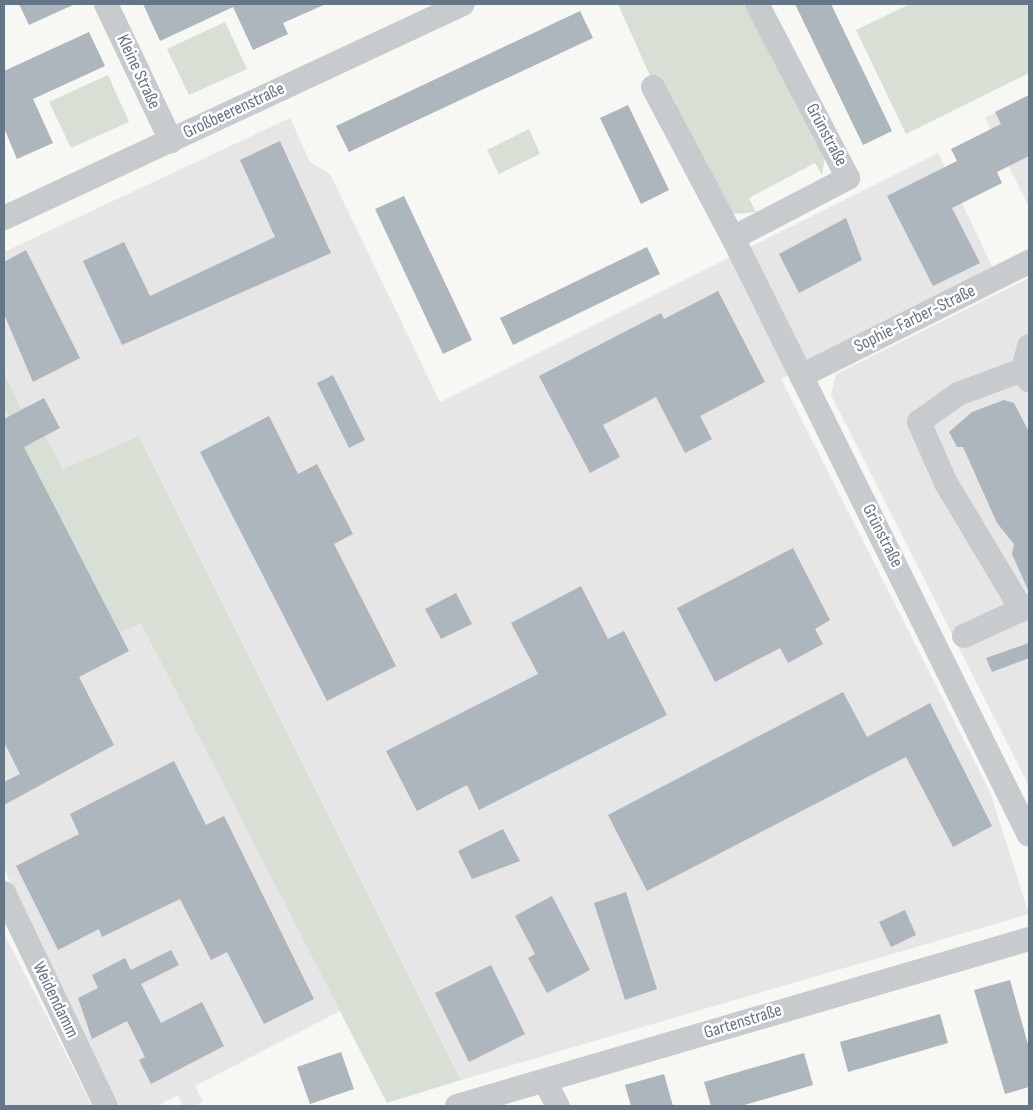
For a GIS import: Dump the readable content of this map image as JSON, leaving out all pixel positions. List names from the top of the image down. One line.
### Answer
{"streets":{"street":["Kleine Straße","Großbeerenstraße","Grünstraße","Sophie-Farber-Straße","Weidendamm","Gartenstraße"]},"crossings":[["Kleine Straße","Großbeerenstraße"],["Grünstraße","Sophie-Farber-Straße"]]}
